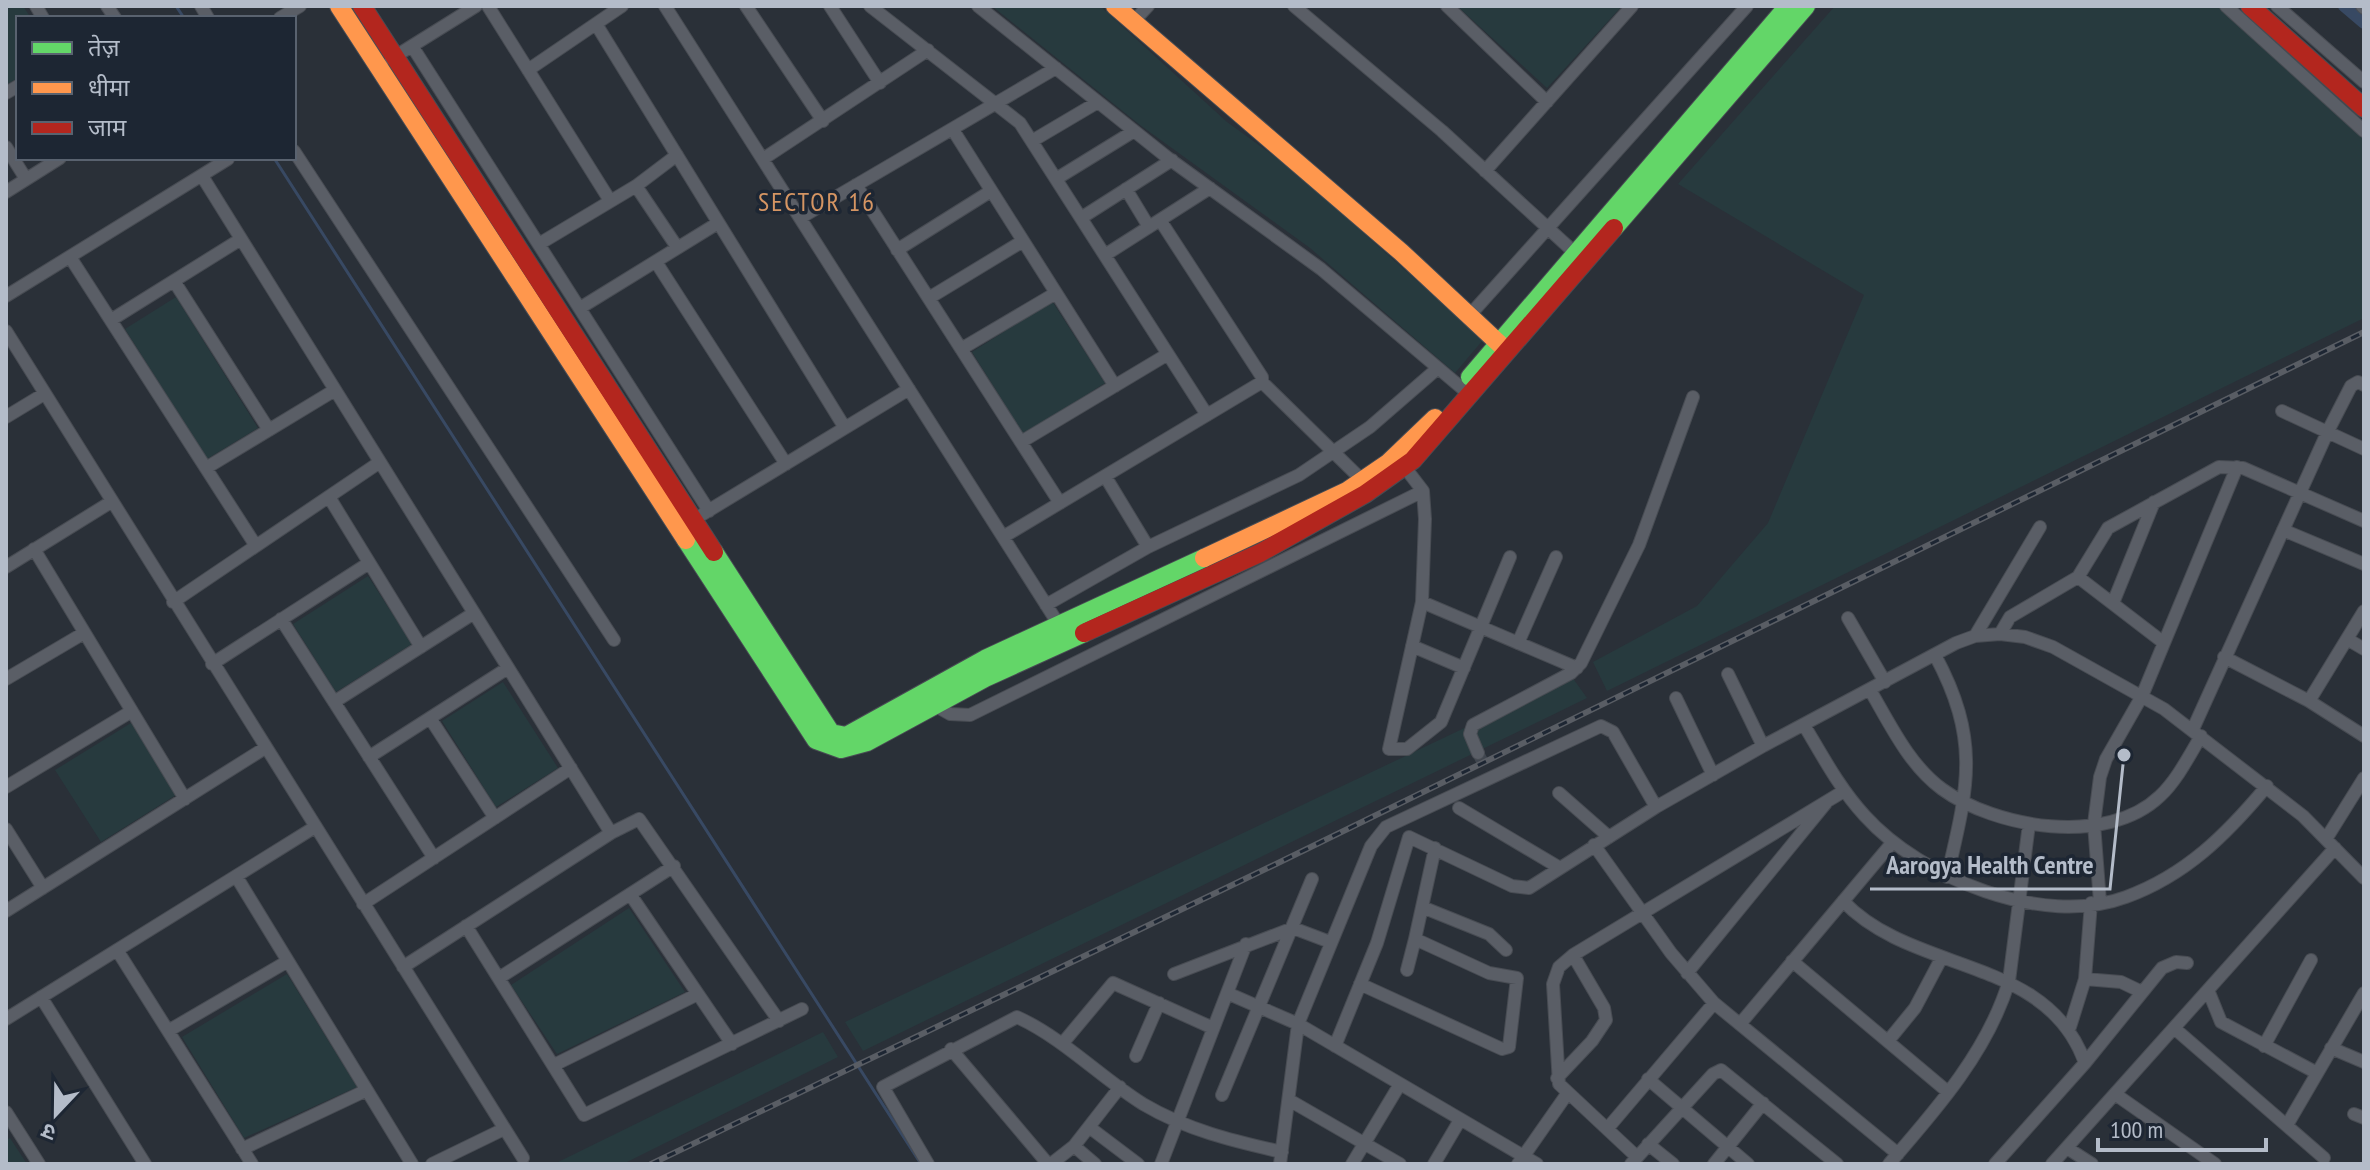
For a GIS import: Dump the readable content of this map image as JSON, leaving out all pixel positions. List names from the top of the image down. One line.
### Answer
{"districts":["SECTOR 16"],"places":["Aarogya Health Centre"],"legend":["तेज़","धीमा","जाम"],"scale_bar":"100 m","north":"bottom"}
